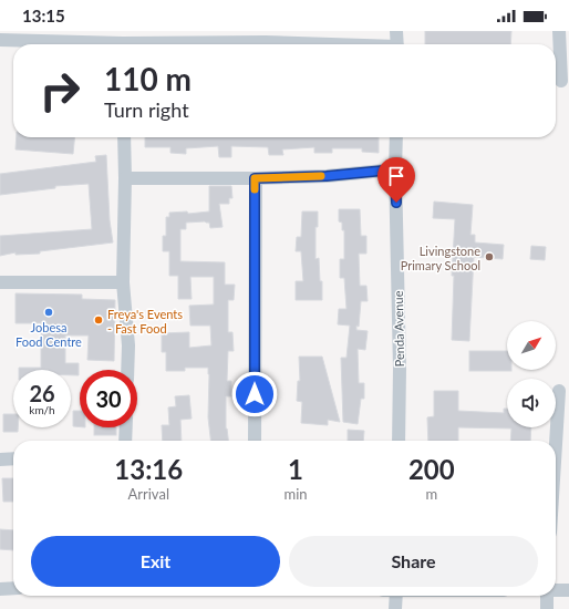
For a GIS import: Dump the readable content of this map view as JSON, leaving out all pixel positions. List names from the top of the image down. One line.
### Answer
{"streets":{"street":["Penda Avenue"]},"places":["Livingstone Primary School","Jobesa Food Centre","Freya's Events - Fast Food"],"north":"top right","page":{"status":"13:15","turn":["110 m","Turn right"],"speed":"26 km/h","limit":"30","eta":["13:16","Arrival","1","min","200","m"],"buttons":["Exit","Share"]}}
